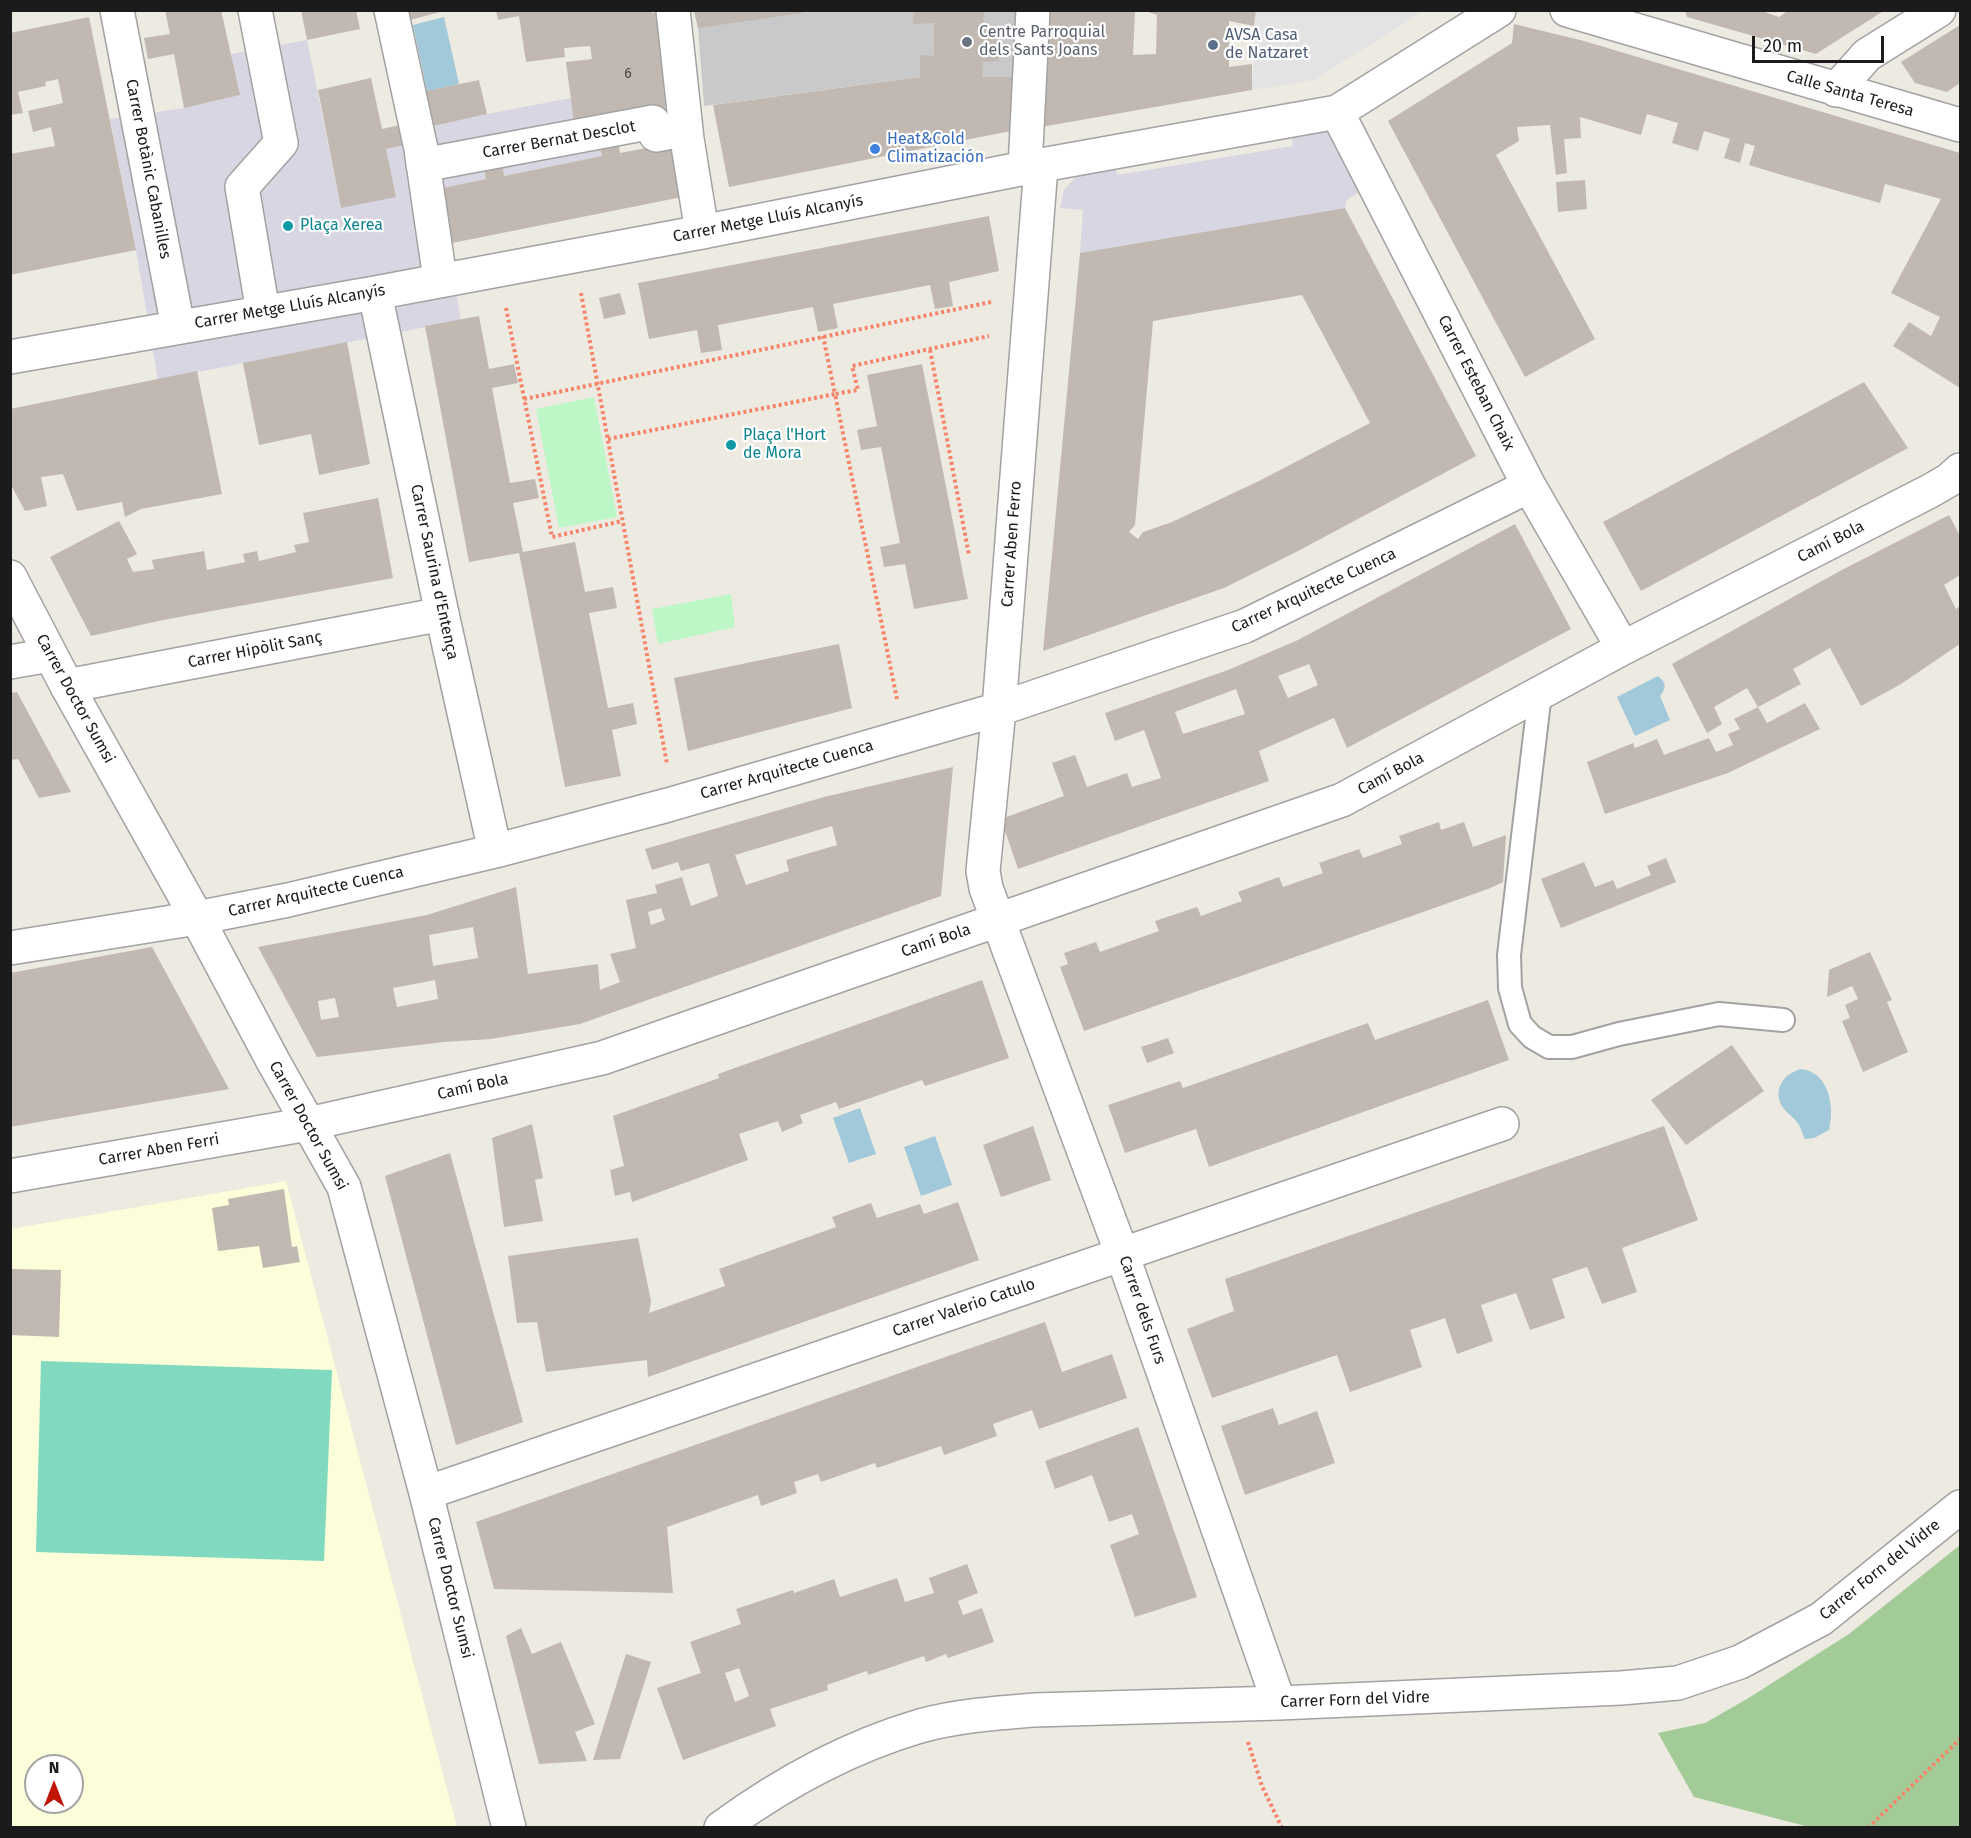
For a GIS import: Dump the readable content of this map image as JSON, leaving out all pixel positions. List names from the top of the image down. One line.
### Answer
{"streets":{"street":["Calle Santa Teresa","Carrer Bernat Desclot","Carrer Botànic Cabanilles","Carrer Metge Lluís Alcanyís","Carrer Esteban Chaix","Camí Bola","Carrer Aben Ferro","Carrer Saurina d'Entença","Carrer Arquitecte Cuenca","Carrer Hipòlit Sanç","Carrer Doctor Sumsi","Carrer Aben Ferri","Carrer Valerio Catulo","Carrer dels Furs","Carrer Forn del Vidre"]},"crossings":[["Carrer Botànic Cabanilles","Carrer Metge Lluís Alcanyís"],["Carrer Metge Lluís Alcanyís","Carrer Esteban Chaix"],["Carrer Metge Lluís Alcanyís","Carrer Aben Ferro"],["Carrer Metge Lluís Alcanyís","Carrer Saurina d'Entença"],["Carrer Esteban Chaix","Camí Bola"],["Carrer Esteban Chaix","Carrer Arquitecte Cuenca"],["Camí Bola","Carrer Aben Ferro"],["Camí Bola","Carrer Doctor Sumsi"],["Camí Bola","Carrer Aben Ferri"],["Camí Bola","Carrer dels Furs"],["Carrer Aben Ferro","Carrer Arquitecte Cuenca"],["Carrer Aben Ferro","Carrer dels Furs"],["Carrer Saurina d'Entença","Carrer Arquitecte Cuenca"],["Carrer Saurina d'Entença","Carrer Hipòlit Sanç"],["Carrer Arquitecte Cuenca","Carrer Doctor Sumsi"],["Carrer Hipòlit Sanç","Carrer Doctor Sumsi"],["Carrer Doctor Sumsi","Carrer Aben Ferri"],["Carrer Doctor Sumsi","Carrer Valerio Catulo"],["Carrer Valerio Catulo","Carrer dels Furs"],["Carrer dels Furs","Carrer Forn del Vidre"]],"places":["Centre Parroquial dels Sants Joans","AVSA Casa de Natzaret","Heat&Cold Climatización","Plaça Xerea","Plaça l'Hort de Mora"],"house_numbers":["6"],"scale_bar":"20 m","north":"top"}
